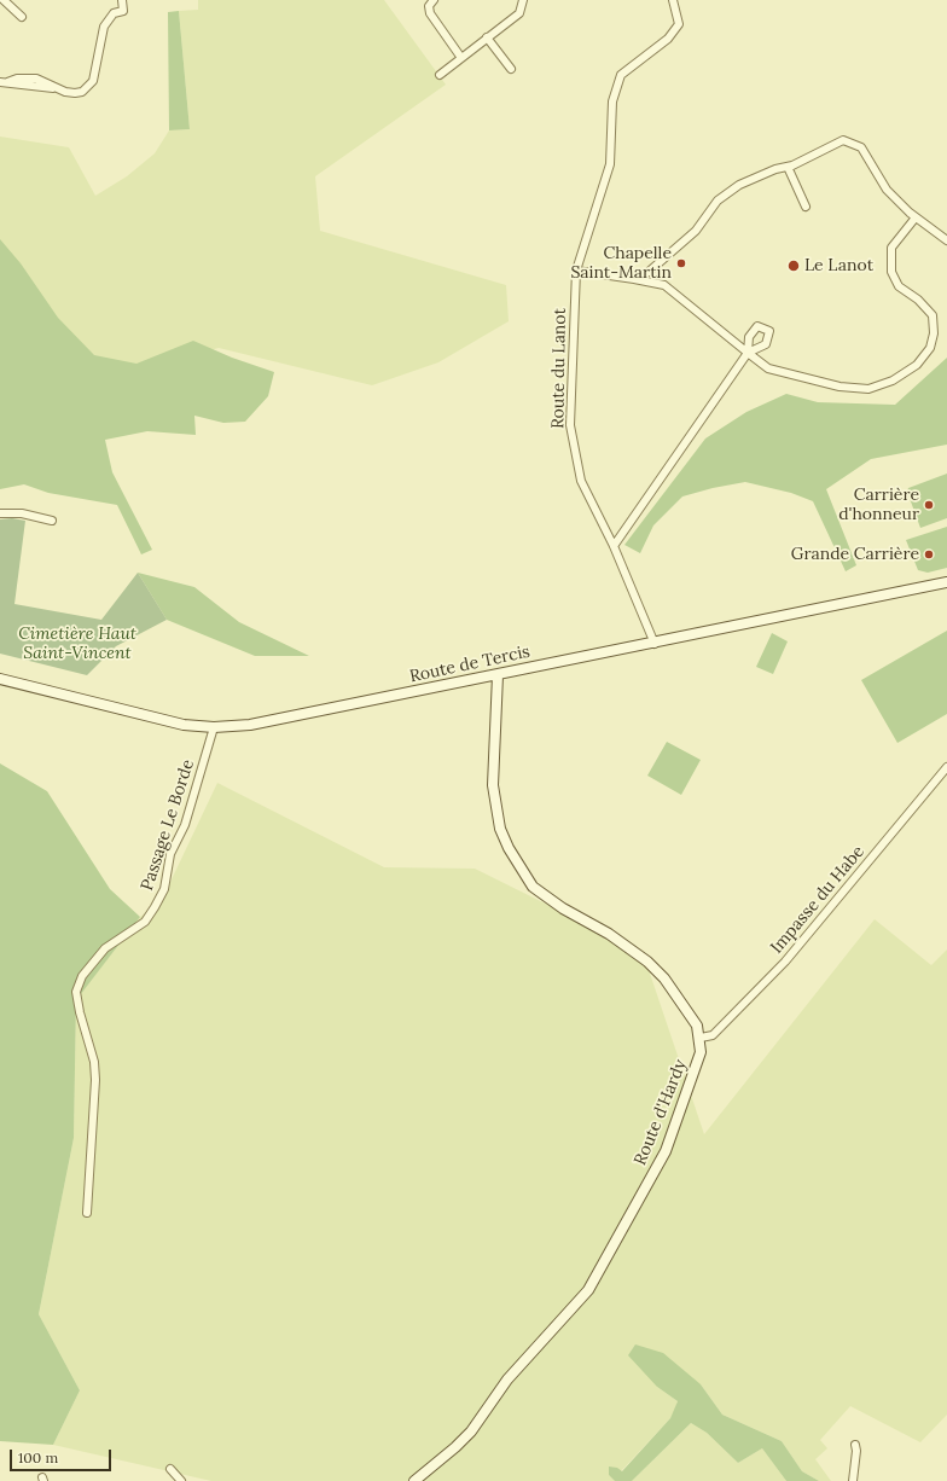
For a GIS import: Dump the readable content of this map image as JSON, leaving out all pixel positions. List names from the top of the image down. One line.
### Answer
{"streets":{"street":["Route du Lanot","Route de Tercis","Passage Le Borde","Impasse du Habe","Route d'Hardy"]},"crossings":[["Route du Lanot","Route de Tercis"],["Route de Tercis","Passage Le Borde"],["Route de Tercis","Route d'Hardy"],["Impasse du Habe","Route d'Hardy"]],"parks":["Cimetière Haut Saint-Vincent"],"places":["Chapelle Saint-Martin","Le Lanot","Carrière d'honneur","Grande Carrière"],"scale_bar":"100 m"}
